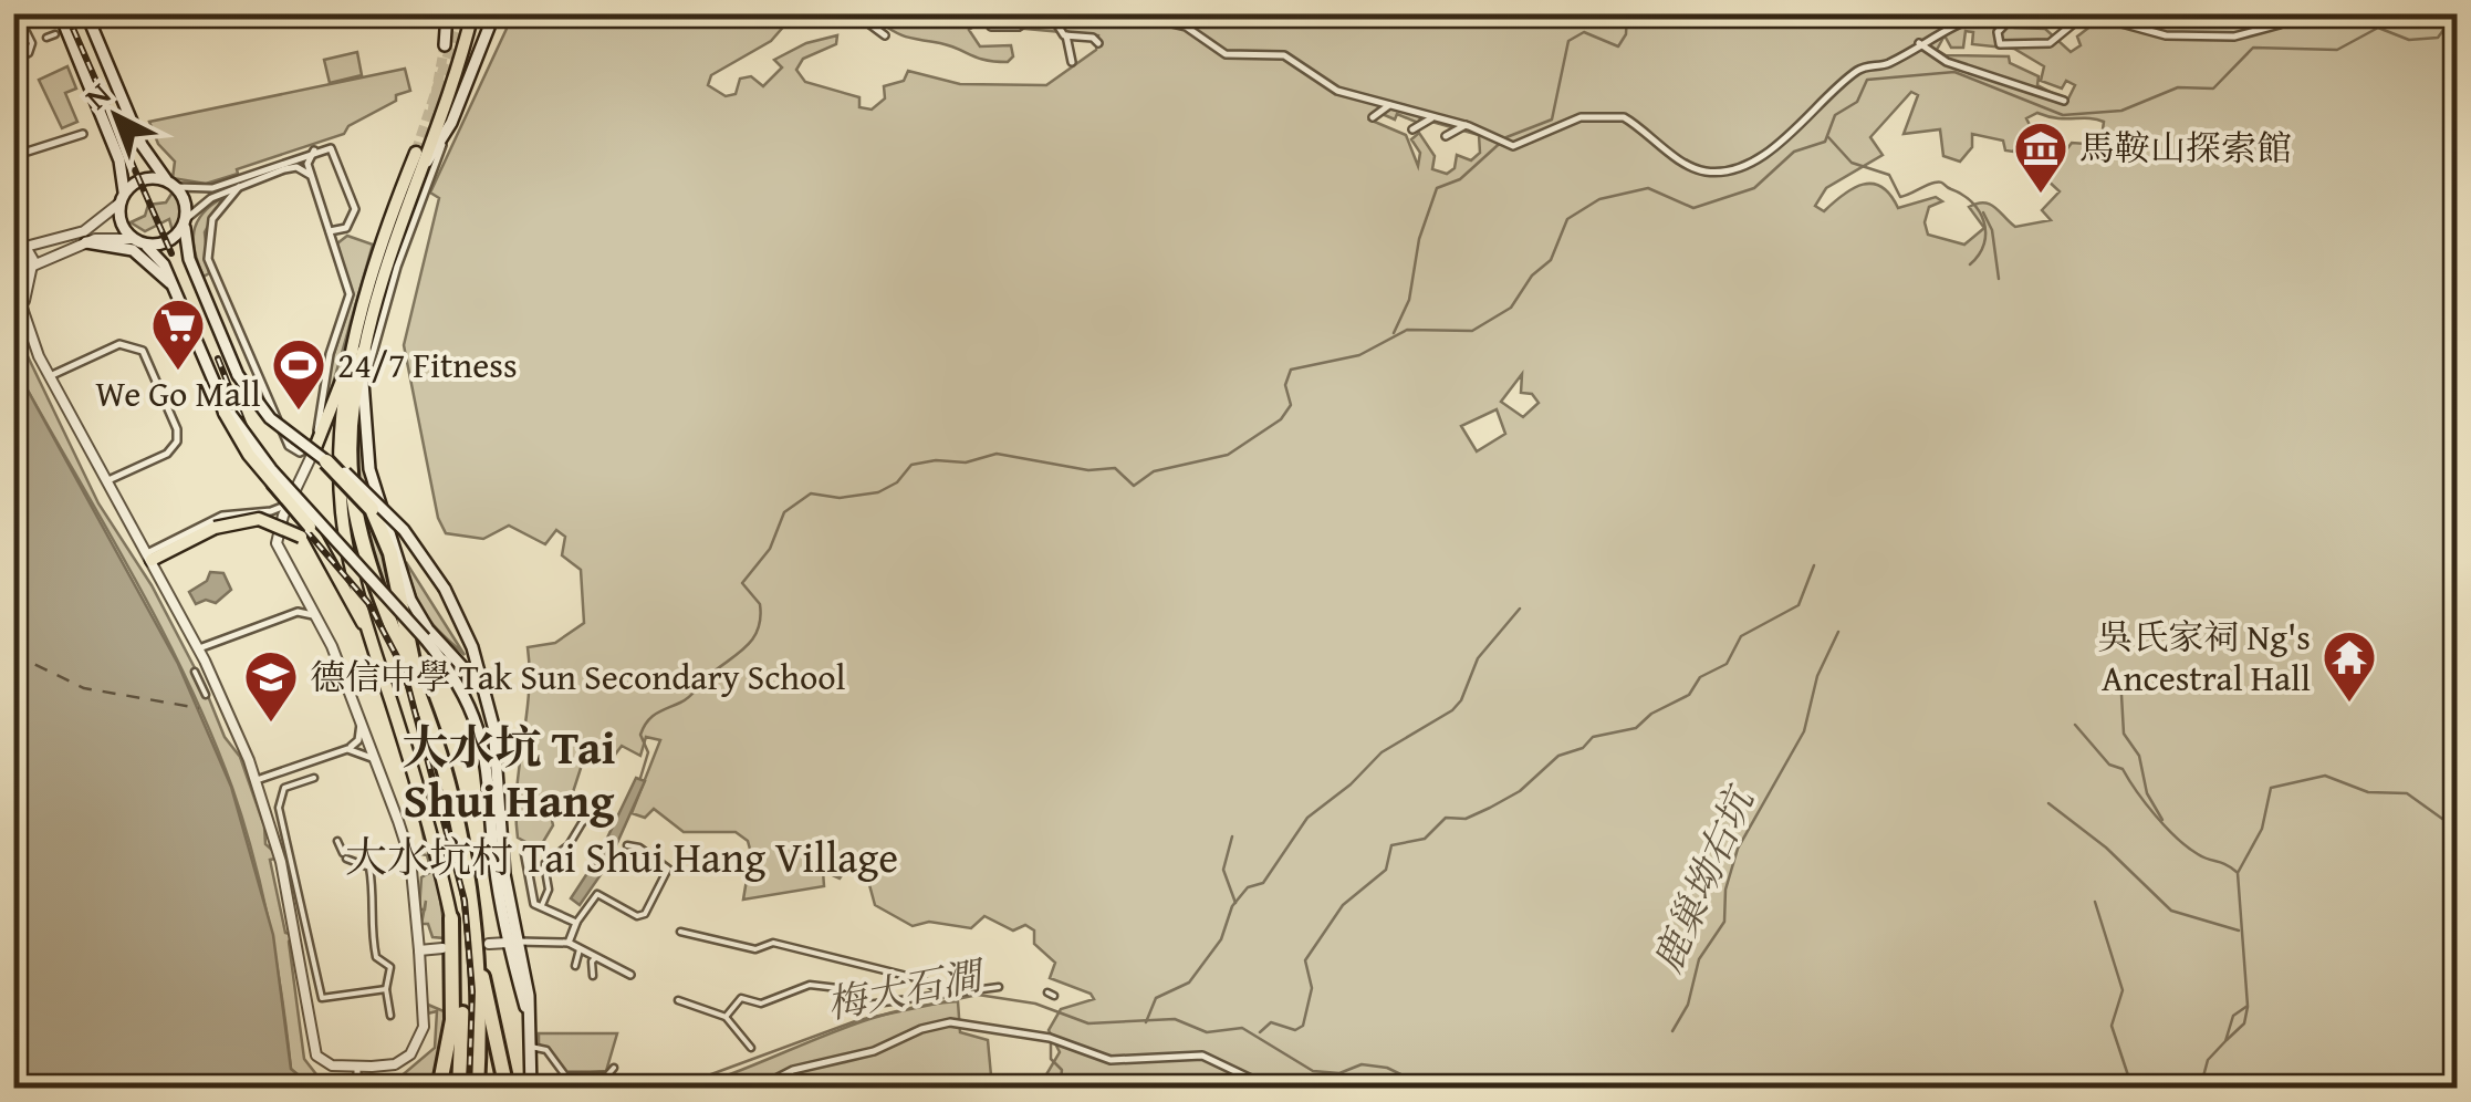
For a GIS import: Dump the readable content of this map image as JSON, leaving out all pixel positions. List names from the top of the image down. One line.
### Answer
{"districts":["大水坑 Tai Shui Hang","大水坑村 Tai Shui Hang Village"],"water":["鹿巢坳右坑","梅大石澗"],"places":{"museum":["馬鞍山探索館"],"supermarket":["We Go Mall"],"sports":["24/7 Fitness"],"temple":["吳氏家祠 Ng's Ancestral Hall"],"school or university":["德信中學 Tak Sun Secondary School"]},"north":"top left"}
